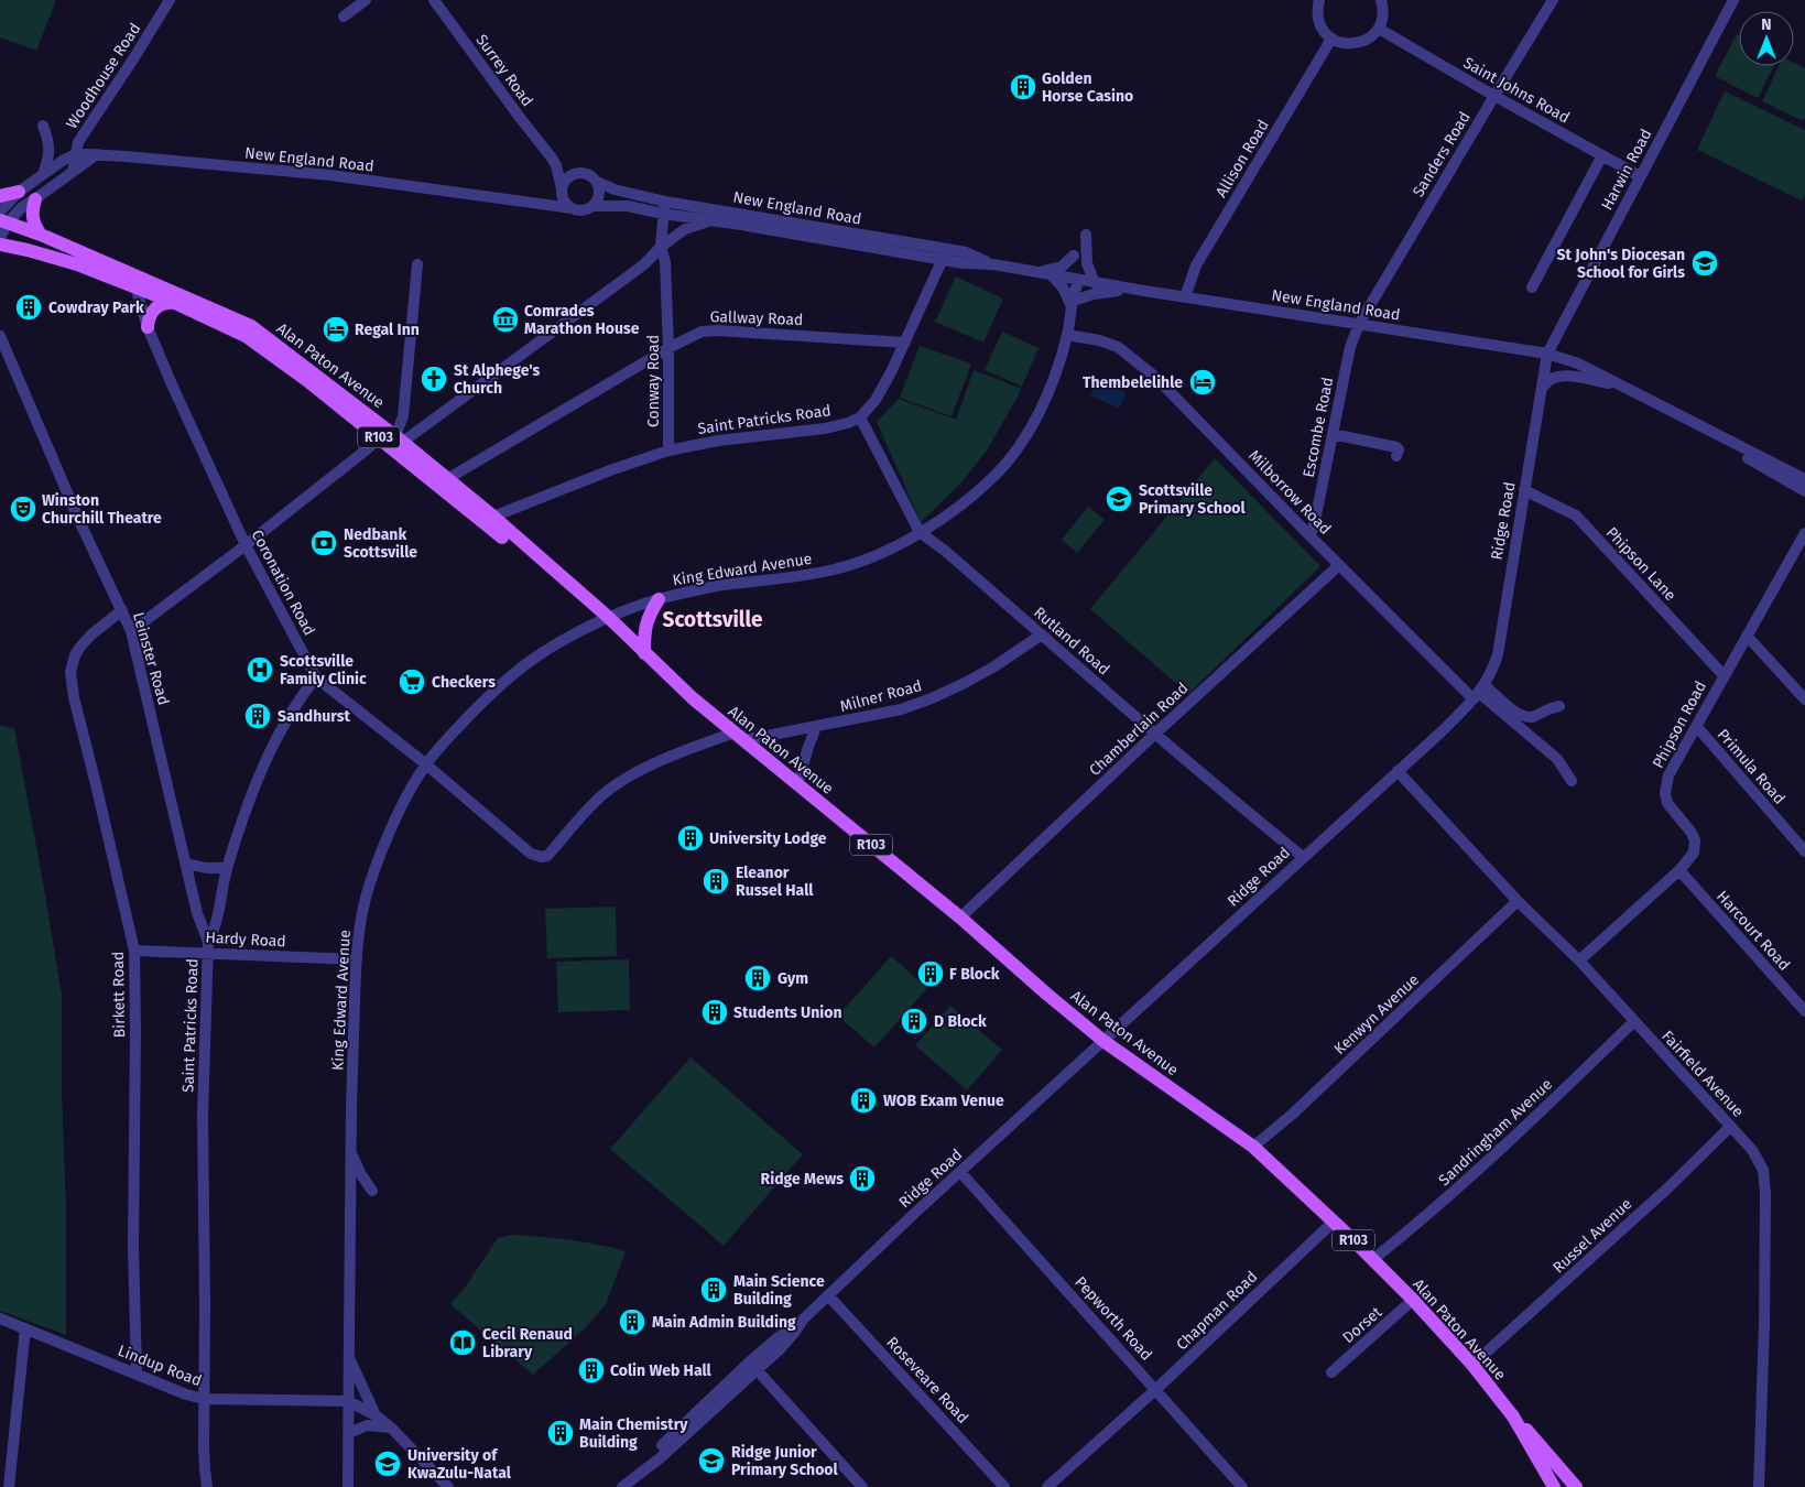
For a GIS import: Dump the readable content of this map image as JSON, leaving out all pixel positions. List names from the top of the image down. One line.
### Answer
{"streets":{"main road":["Alan Paton Avenue","R103"],"street":["Surrey Road","Woodhouse Road","Saint Johns Road","Sanders Road","Allison Road","New England Road","Harwin Road","Gallway Road","Conway Road","Saint Patricks Road","Escombe Road","Milborrow Road","Ridge Road","Phipson Lane","King Edward Avenue","Coronation Road","Rutland Road","Leinster Road","Milner Road","Phipson Road","Chamberlain Road","Primula Road","Harcourt Road","Hardy Road","Birkett Road","Kenwyn Avenue","Fairfield Avenue","Sandringham Avenue","Russel Avenue","Chapman Road","Pepworth Road","Dorset","Lindup Road","Roseveare Road"]},"crossings":[["Surrey Road","New England Road"],["Woodhouse Road","New England Road"],["Saint Johns Road","Sanders Road"],["Saint Johns Road","Harwin Road"],["Sanders Road","New England Road"],["Sanders Road","Escombe Road"],["Allison Road","New England Road"],["New England Road","Harwin Road"],["New England Road","Alan Paton Avenue"],["New England Road","Conway Road"],["New England Road","Escombe Road"],["New England Road","Ridge Road"],["New England Road","King Edward Avenue"],["Harwin Road","Ridge Road"],["Gallway Road","Alan Paton Avenue"],["Gallway Road","Conway Road"],["Alan Paton Avenue","Saint Patricks Road"],["Alan Paton Avenue","Ridge Road"],["Alan Paton Avenue","King Edward Avenue"],["Alan Paton Avenue","Coronation Road"],["Alan Paton Avenue","Milner Road"],["Alan Paton Avenue","Chamberlain Road"],["Alan Paton Avenue","Kenwyn Avenue"],["Alan Paton Avenue","Sandringham Avenue"],["Alan Paton Avenue","Russel Avenue"],["Alan Paton Avenue","Chapman Road"],["Alan Paton Avenue","Dorset"],["Conway Road","Saint Patricks Road"],["Saint Patricks Road","Coronation Road"],["Saint Patricks Road","Rutland Road"],["Saint Patricks Road","Leinster Road"],["Saint Patricks Road","Hardy Road"],["Saint Patricks Road","Lindup Road"],["Escombe Road","Milborrow Road"],["Milborrow Road","Ridge Road"],["Milborrow Road","King Edward Avenue"],["Milborrow Road","Chamberlain Road"],["Ridge Road","Phipson Lane"],["Ridge Road","Rutland Road"],["Ridge Road","Fairfield Avenue"],["Ridge Road","Pepworth Road"],["Ridge Road","Roseveare Road"],["Phipson Lane","Phipson Road"],["King Edward Avenue","Coronation Road"],["King Edward Avenue","Rutland Road"],["King Edward Avenue","Hardy Road"],["King Edward Avenue","Lindup Road"],["Coronation Road","Milner Road"],["Rutland Road","Milner Road"],["Rutland Road","Chamberlain Road"],["Leinster Road","Hardy Road"],["Leinster Road","Birkett Road"],["Phipson Road","Primula Road"],["Phipson Road","Harcourt Road"],["Phipson Road","Fairfield Avenue"],["Hardy Road","Birkett Road"],["Birkett Road","Lindup Road"],["Kenwyn Avenue","Fairfield Avenue"],["Fairfield Avenue","Sandringham Avenue"],["Fairfield Avenue","Russel Avenue"],["Chapman Road","Pepworth Road"]],"districts":["Scottsville"],"places":{"building":["Golden Horse Casino","Cowdray Park","Sandhurst","University Lodge","Eleanor Russel Hall","F Block","Gym","Students Union","D Block","WOB Exam Venue","Ridge Mews","Main Science Building","Main Admin Building","Colin Web Hall","Main Chemistry Building"],"school or university":["St John's Diocesan School for Girls","Scottsville Primary School","Ridge Junior Primary School","University of KwaZulu-Natal"],"museum":["Comrades Marathon House"],"hotel":["Regal Inn","Thembelelihle"],"church":["St Alphege's Church"],"theatre":["Winston Churchill Theatre"],"bank":["Nedbank Scottsville"],"hospital":["Scottsville Family Clinic"],"supermarket":["Checkers"],"library":["Cecil Renaud Library"]},"north":"top"}
